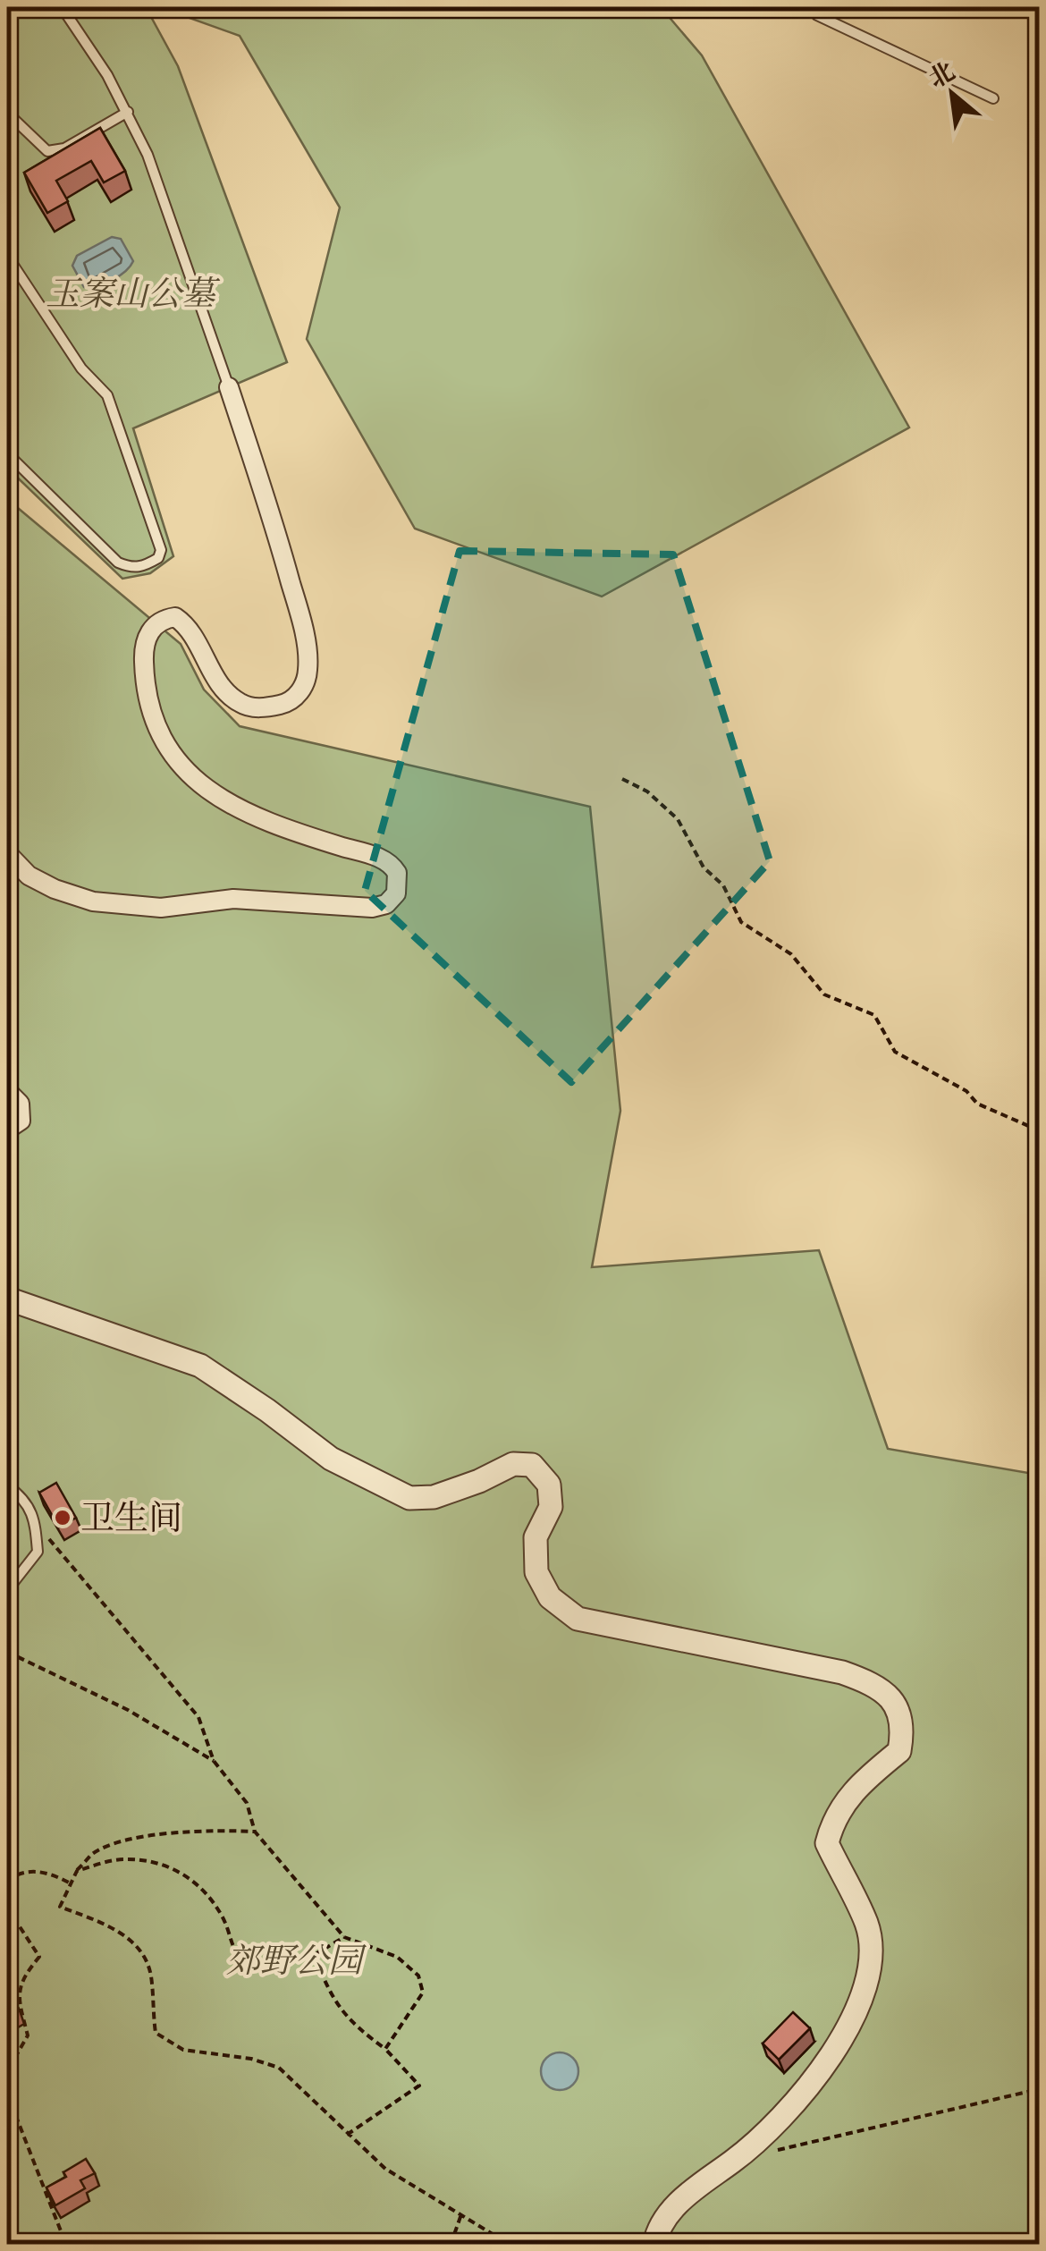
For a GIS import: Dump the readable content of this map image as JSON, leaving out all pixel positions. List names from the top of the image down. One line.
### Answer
{"parks":["玉案山公墓","郊野公园"],"places":["卫生间"],"north":"top left"}
